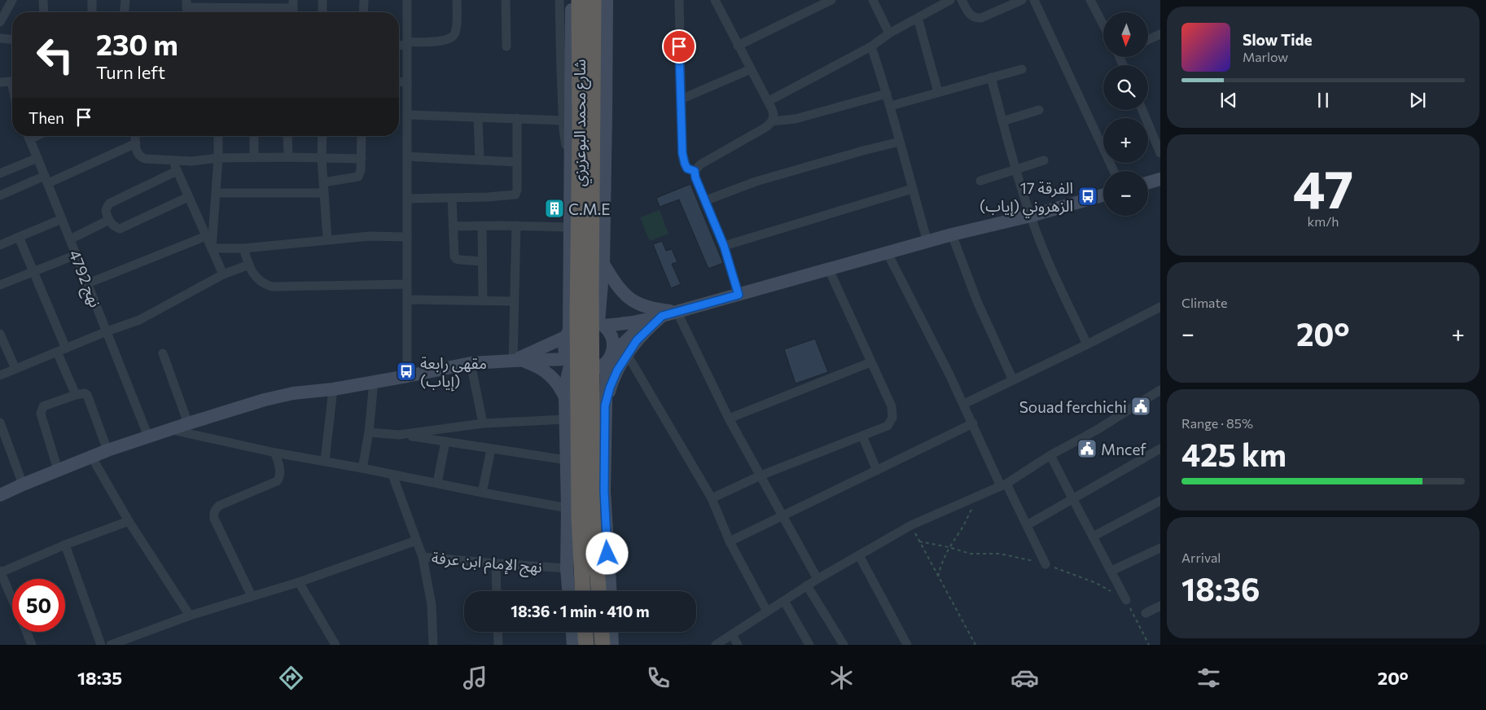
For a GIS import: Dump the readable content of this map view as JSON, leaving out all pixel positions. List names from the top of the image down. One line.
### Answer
{"streets":{"highway":["شارع محمد البوعزيزي"],"street":["نهج 4792","نهج الإمام ابن عرفة"]},"places":{"bus stop":["الفرقة 17 الزهروني (إياب)","مقهى رابعة (إياب)"],"building":["C.M.E"],"public building":["Souad ferchichi","Mncef"]},"north":"bottom","page":{"map_buttons":["+","−"],"turn":["230 m","Turn left"],"song":["Slow Tide","Marlow"],"then":"Then","tile":[["47","km/h"],"Climate",["Range · 85%","425 km"],["Arrival","18:36"]],"heat":["−","20°","+"],"limit":"50","trip":"18:36 · 1 min · 410 m","tabs":["18:35","20°"]}}
